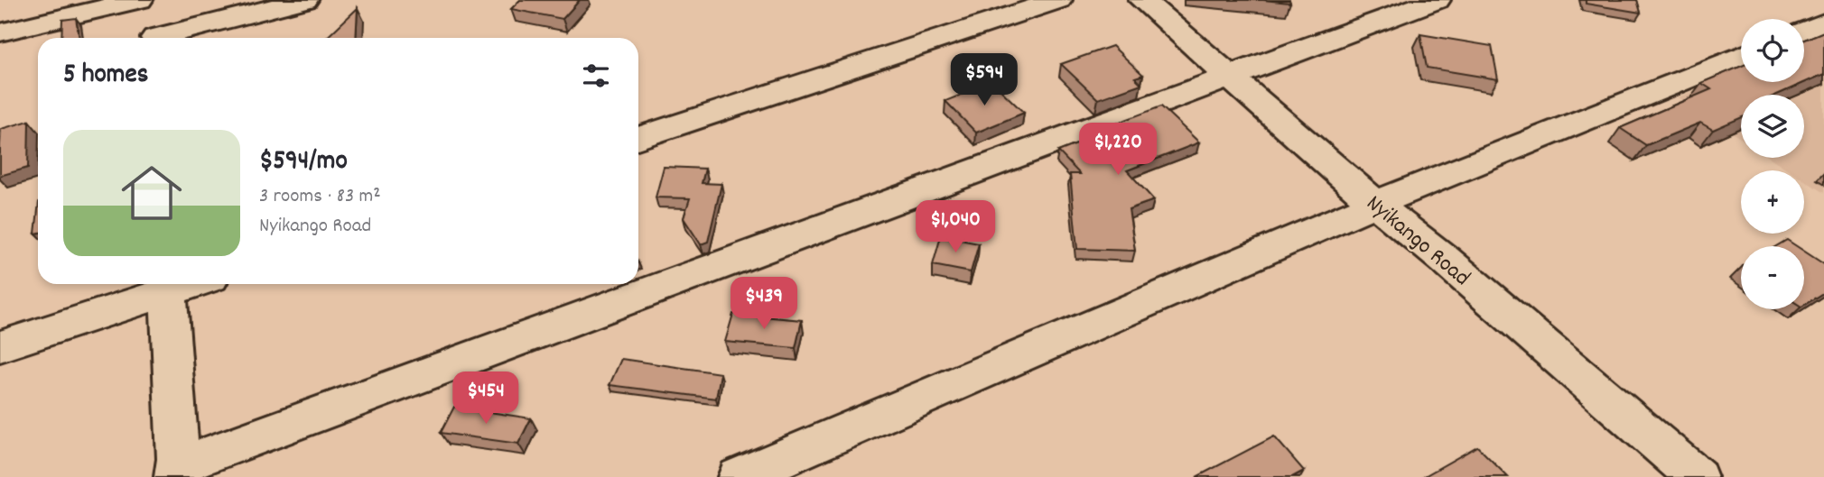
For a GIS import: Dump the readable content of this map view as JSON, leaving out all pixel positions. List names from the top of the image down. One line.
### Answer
{"streets":{"street":["Nyikango Road"]},"page":{"map_buttons":["+","−"],"heading":"5 homes","price":["$594","$1,220","$1,040","$439","$454"],"list":[{"name":"$594/mo","note":"3 rooms · 83 m² · Nyikango Road"}]}}
